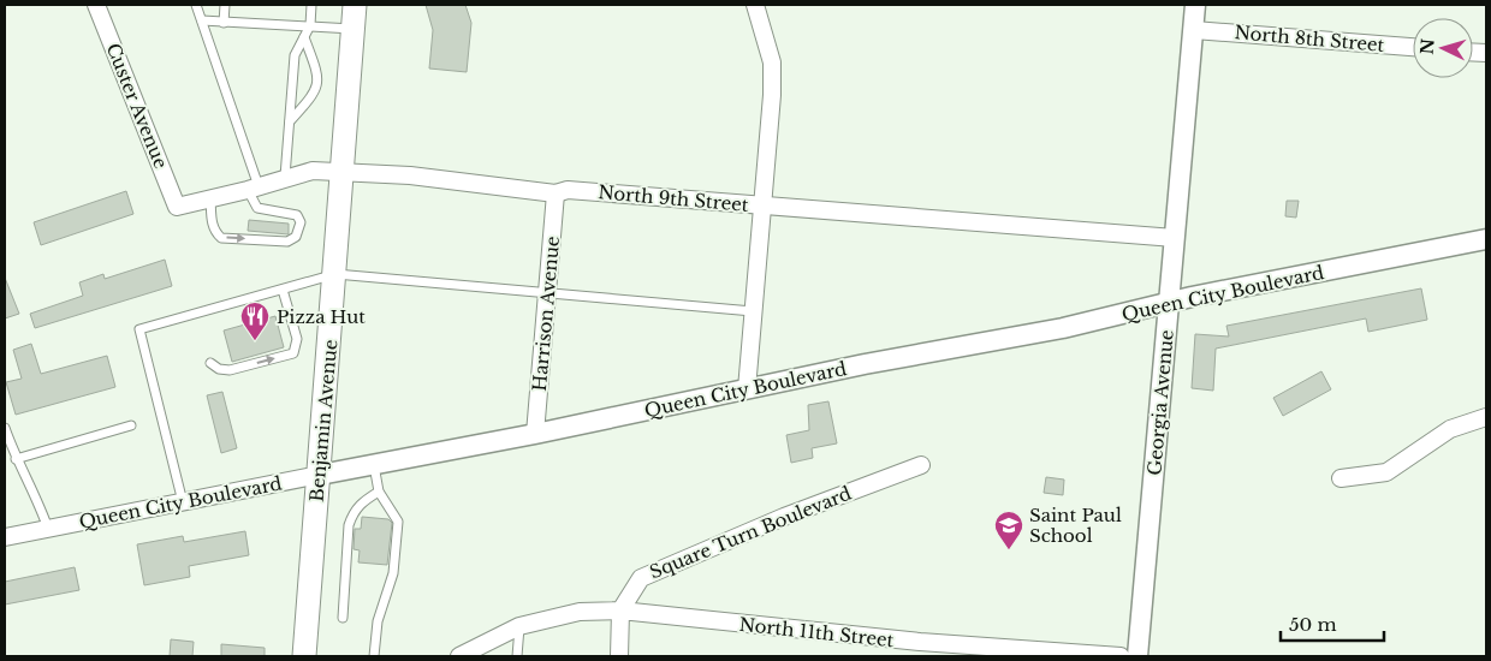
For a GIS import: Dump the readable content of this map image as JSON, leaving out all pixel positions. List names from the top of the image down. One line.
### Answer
{"streets":{"main road":["Benjamin Avenue"],"street":["North 8th Street","Custer Avenue","North 9th Street","Queen City Boulevard","Harrison Avenue","Georgia Avenue","Square Turn Boulevard","North 11th Street"]},"crossings":[["North 8th Street","Georgia Avenue"],["Custer Avenue","North 9th Street"],["North 9th Street","Harrison Avenue"],["North 9th Street","Georgia Avenue"],["North 9th Street","Benjamin Avenue"],["Queen City Boulevard","Harrison Avenue"],["Queen City Boulevard","Georgia Avenue"],["Queen City Boulevard","Benjamin Avenue"],["Square Turn Boulevard","North 11th Street"]],"places":{"restaurant":["Pizza Hut"],"school or university":["Saint Paul School"]},"scale_bar":"50 m","north":"left"}
